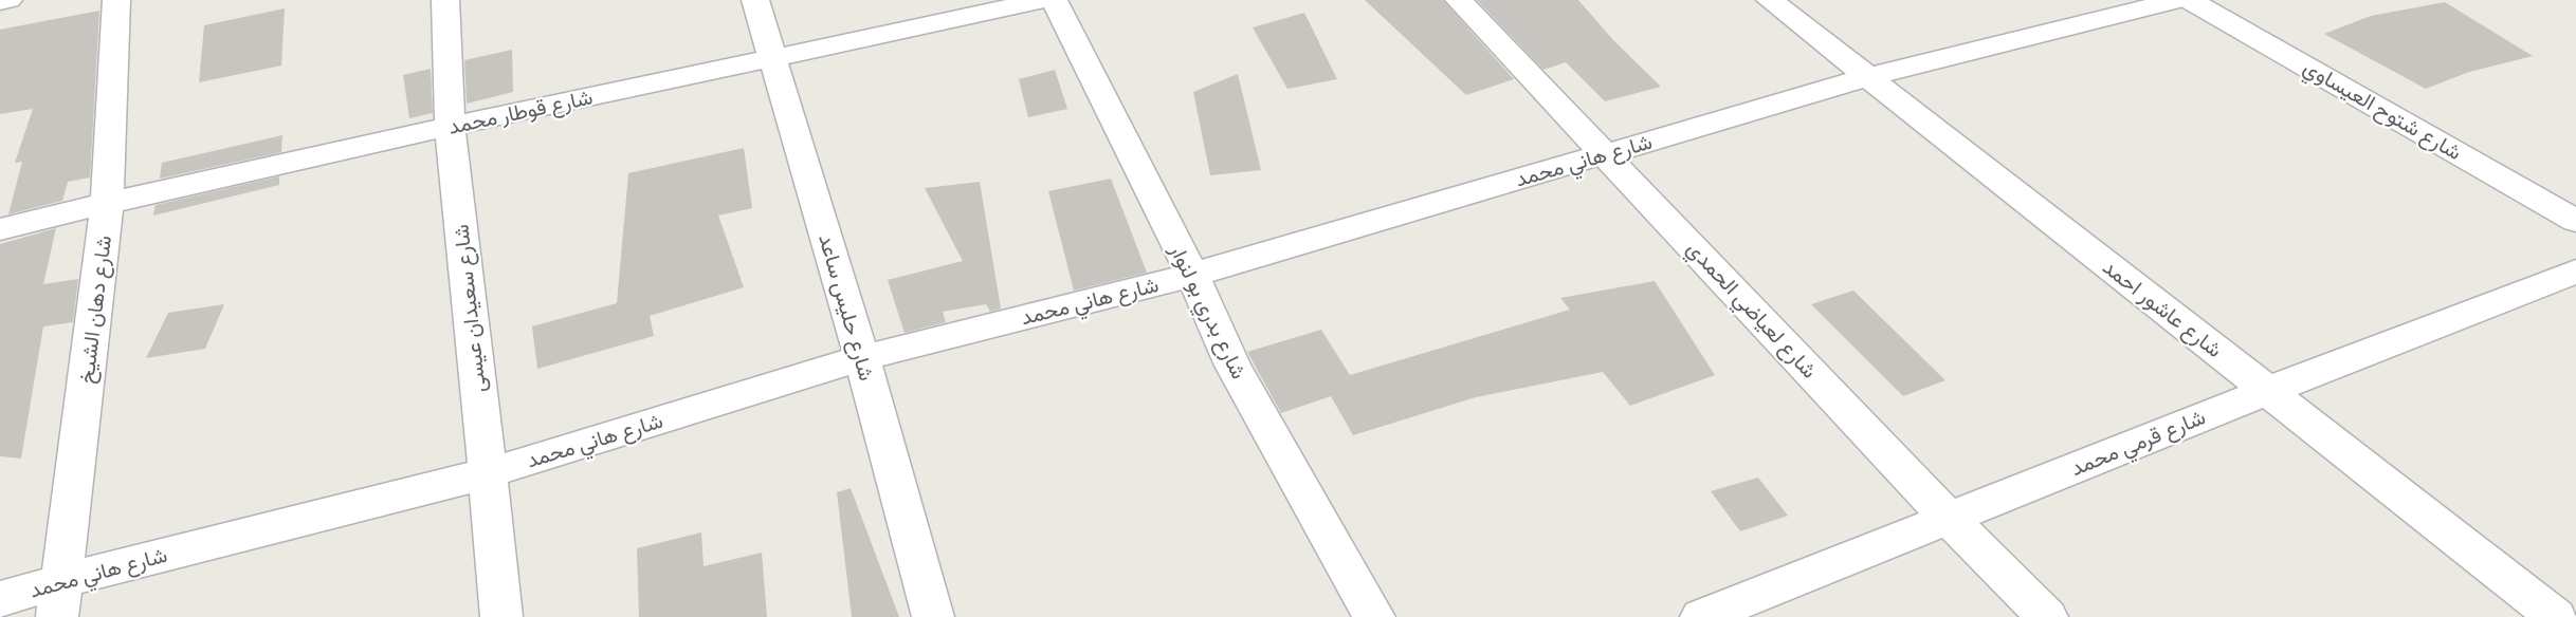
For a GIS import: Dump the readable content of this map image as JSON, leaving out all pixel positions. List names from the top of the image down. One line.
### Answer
{"streets":{"street":["شارع شتوح العيساوي","شارع قوطار محمد","شارع هاني محمد","شارع حليس ساعد","شارع سعيدان عيسى","شارع عاشور احمد","شارع دهان الشيخ","شارع لعياضي الحمدي","شارع بدري بو لنوار","شارع قرمي محمد"]},"crossings":[["شارع قوطار محمد","شارع حليس ساعد"],["شارع قوطار محمد","شارع سعيدان عيسى"],["شارع قوطار محمد","شارع دهان الشيخ"],["شارع هاني محمد","شارع حليس ساعد"],["شارع هاني محمد","شارع سعيدان عيسى"],["شارع هاني محمد","شارع عاشور احمد"],["شارع هاني محمد","شارع دهان الشيخ"],["شارع هاني محمد","شارع لعياضي الحمدي"],["شارع هاني محمد","شارع بدري بو لنوار"],["شارع عاشور احمد","شارع قرمي محمد"],["شارع لعياضي الحمدي","شارع قرمي محمد"]]}
